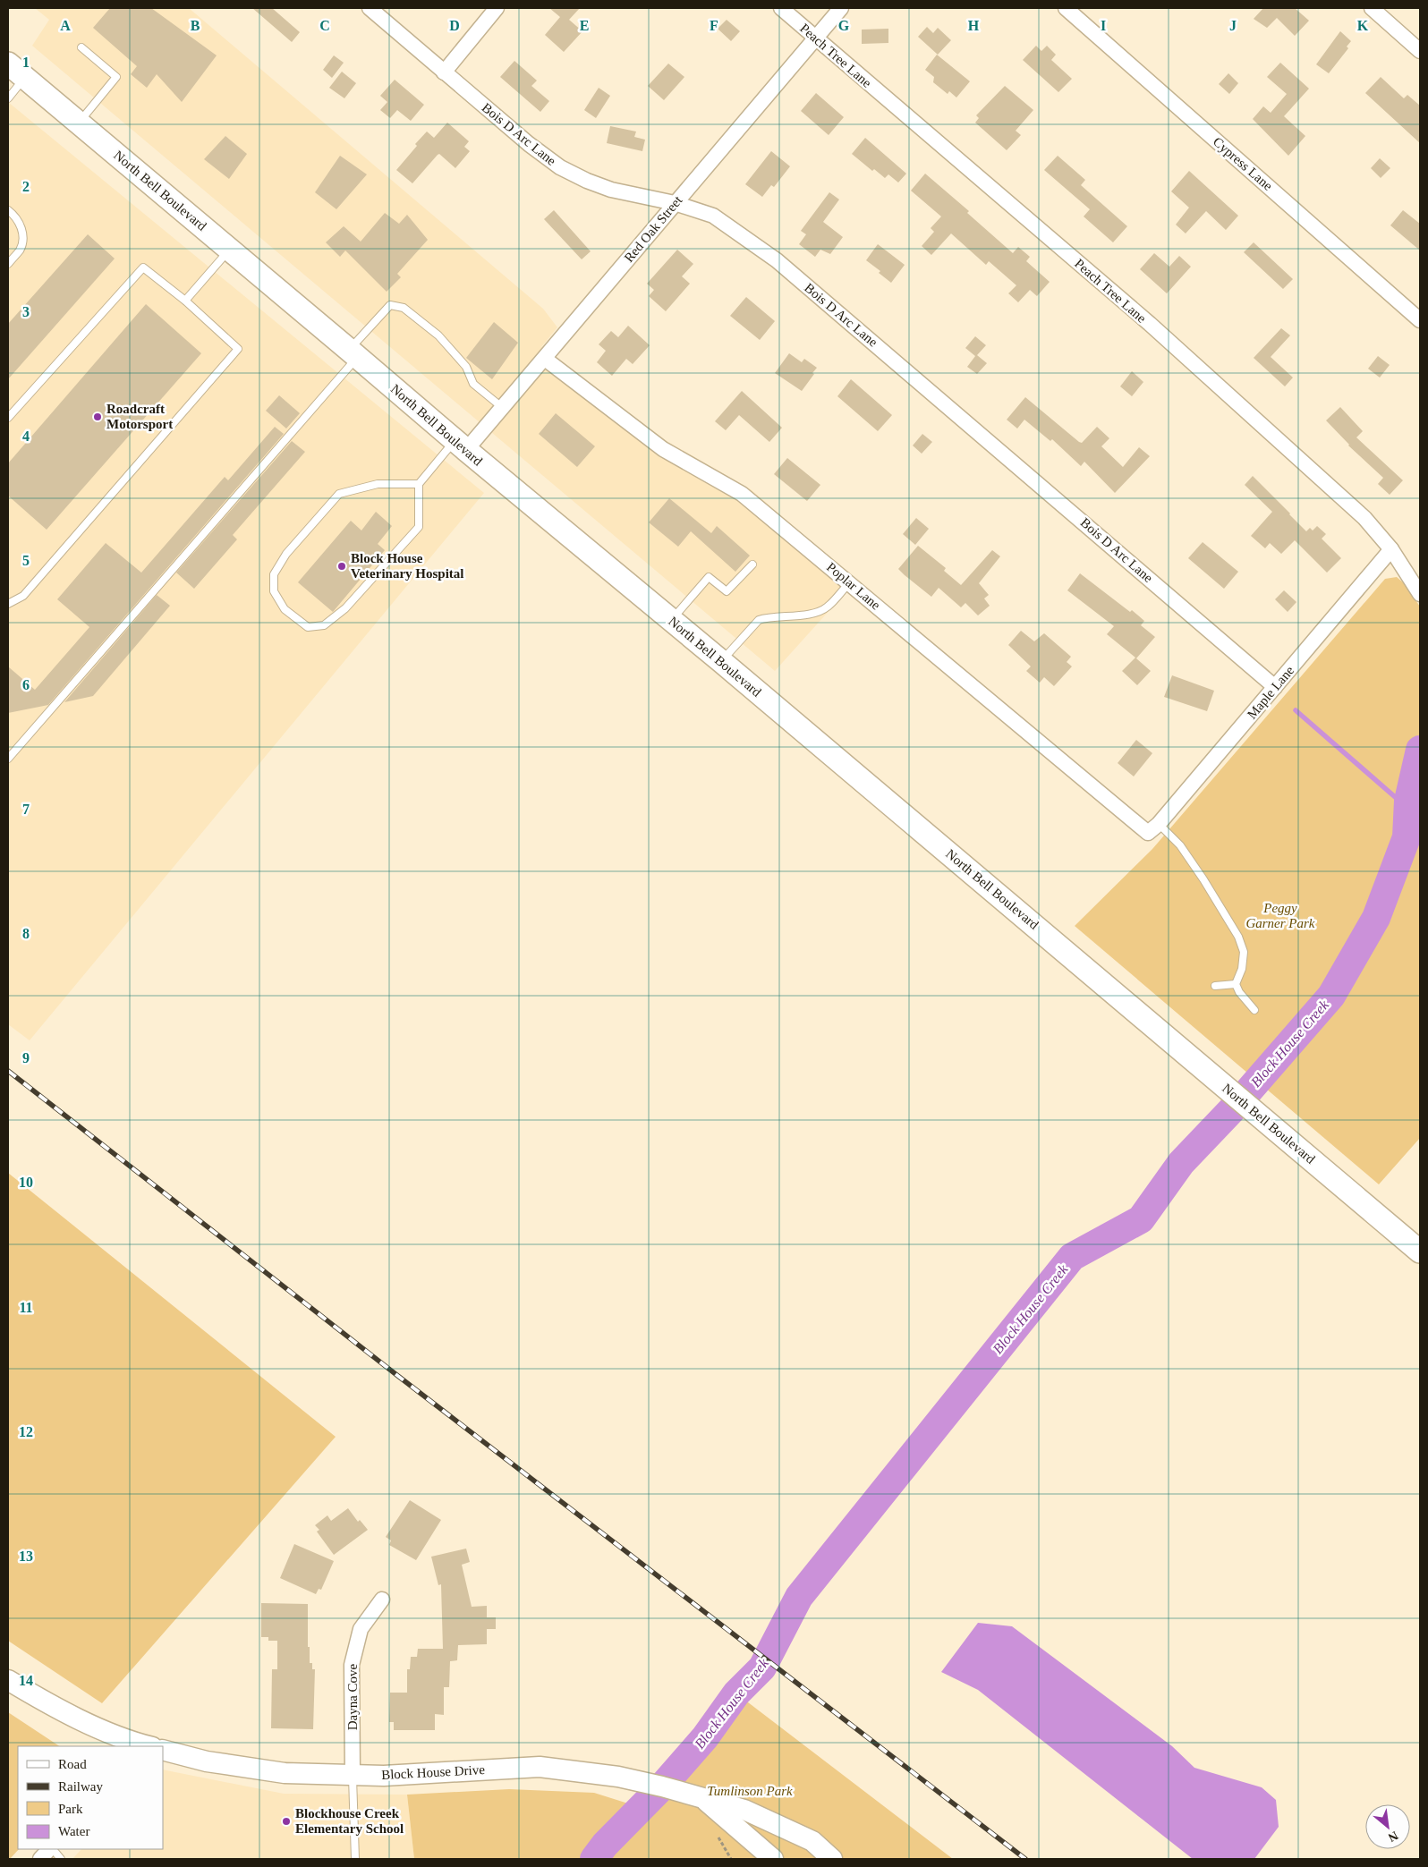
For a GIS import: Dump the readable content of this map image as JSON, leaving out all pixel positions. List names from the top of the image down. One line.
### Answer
{"streets":{"main road":["North Bell Boulevard"],"street":["Peach Tree Lane","Bois D Arc Lane","Cypress Lane","Red Oak Street","Poplar Lane","Maple Lane","Dayna Cove","Block House Drive"]},"crossings":[["Peach Tree Lane","Red Oak Street"],["Peach Tree Lane","Maple Lane"],["Bois D Arc Lane","Red Oak Street"],["Bois D Arc Lane","Maple Lane"],["North Bell Boulevard","Red Oak Street"],["Red Oak Street","Poplar Lane"],["Poplar Lane","Maple Lane"],["Dayna Cove","Block House Drive"]],"water":["Block House Creek"],"parks":["Peggy Garner Park","Tumlinson Park"],"places":["Roadcraft Motorsport","Block House Veterinary Hospital","Blockhouse Creek Elementary School"],"legend":["Road","Railway","Park","Water"],"north":"bottom right","grid":{"columns":["A","B","C","D","E","F","G","H","I","J","K"],"rows":["1","2","3","4","5","6","7","8","9","10","11","12","13","14"]}}
